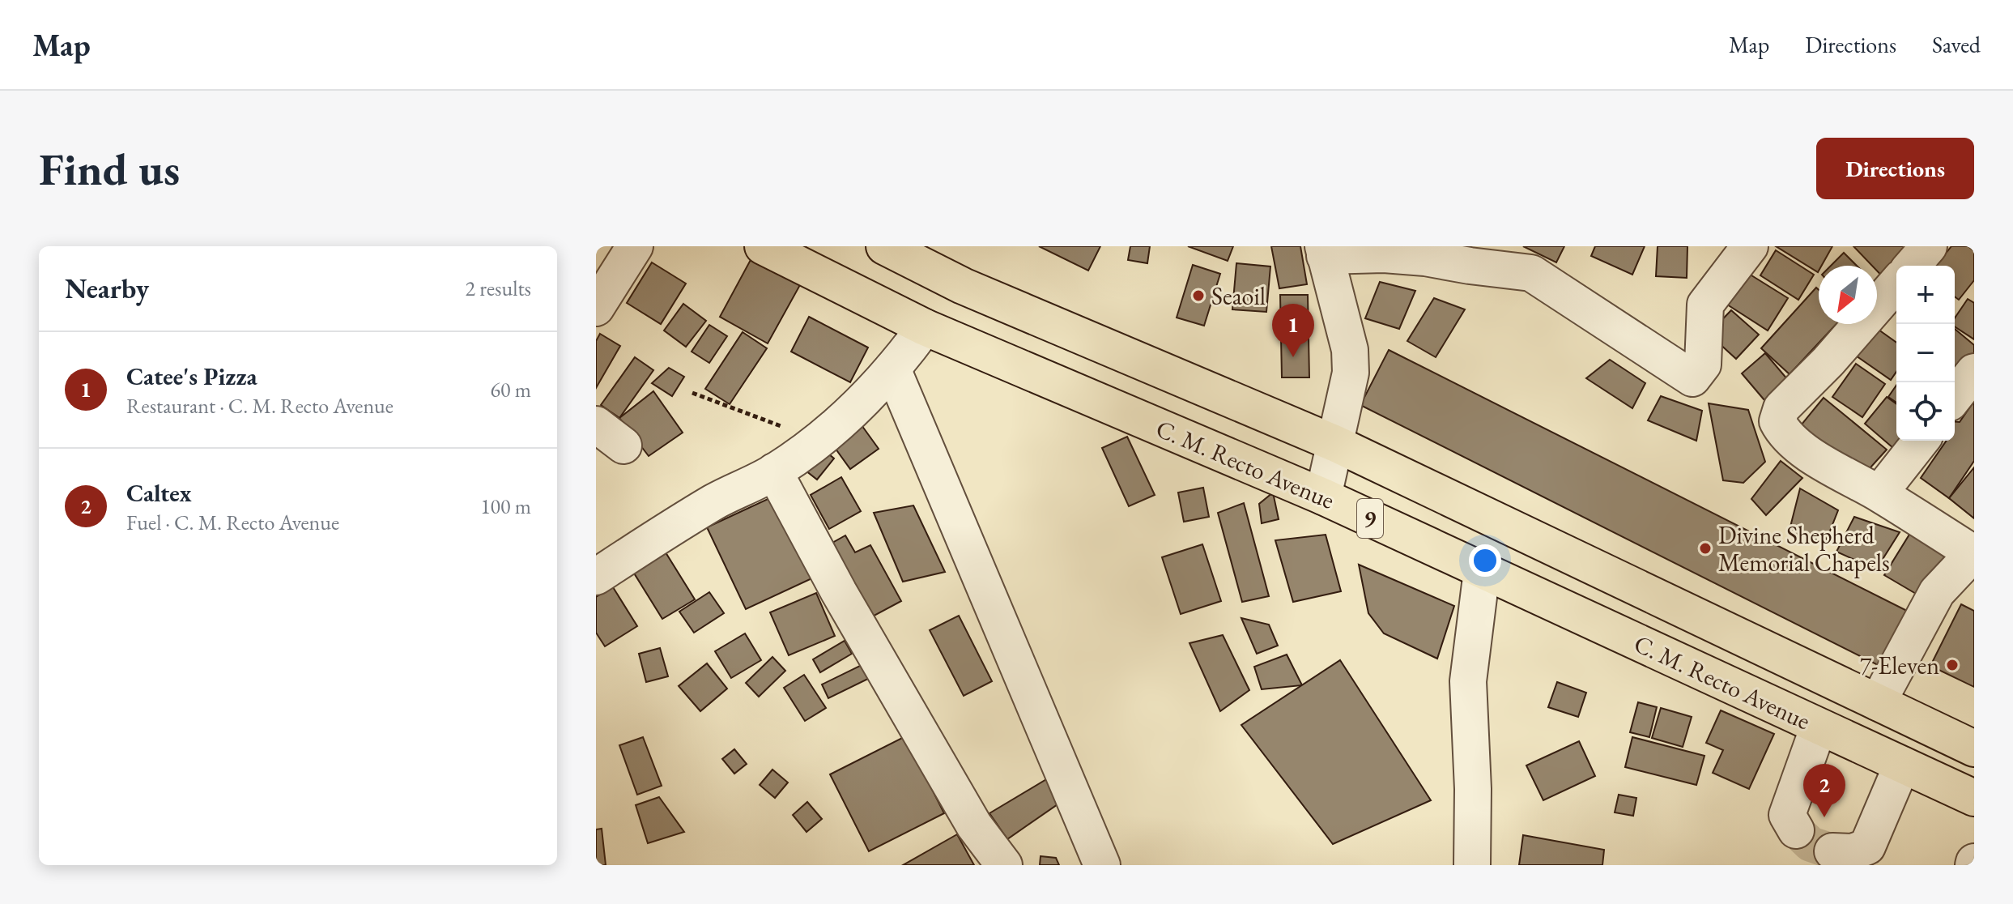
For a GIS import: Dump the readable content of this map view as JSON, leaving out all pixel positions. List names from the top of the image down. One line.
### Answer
{"streets":{"highway":["C. M. Recto Avenue","9"]},"places":["Seaoil","Divine Shepherd Memorial Chapels","7-Eleven"],"north":"bottom left","page":{"header":"Map","nav":["Map","Directions","Saved"],"buttons":"Directions","title":"Find us","heading":["Nearby","2 results"],"map_buttons":["+","−"],"pins":["1","2"],"list":[{"mark":"1","name":"Catee's Pizza","note":"Restaurant · C. M. Recto Avenue","value":"60 m"},{"mark":"2","name":"Caltex","note":"Fuel · C. M. Recto Avenue","value":"100 m"}]}}
